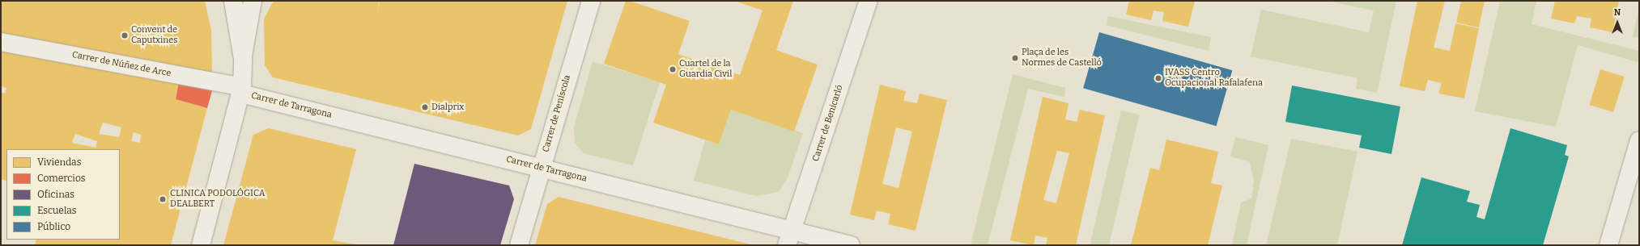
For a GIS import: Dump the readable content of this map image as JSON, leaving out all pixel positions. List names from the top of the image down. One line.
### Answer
{"streets":{"street":["Carrer de Núñez de Arce","Carrer de Tarragona","Carrer de Peníscola","Carrer de Benicarló"]},"crossings":[["Carrer de Núñez de Arce","Carrer de Tarragona"],["Carrer de Tarragona","Carrer de Peníscola"],["Carrer de Tarragona","Carrer de Benicarló"]],"places":["Convent de Caputxines","Plaça de les Normes de Castelló","Cuartel de la Guardia Civil","IVASS Centro Ocupacional Rafalafena","Dialprix","CLINICA PODOLÓGICA DEALBERT"],"legend":["Viviendas","Comercios","Oficinas","Escuelas","Público"],"north":"top"}
